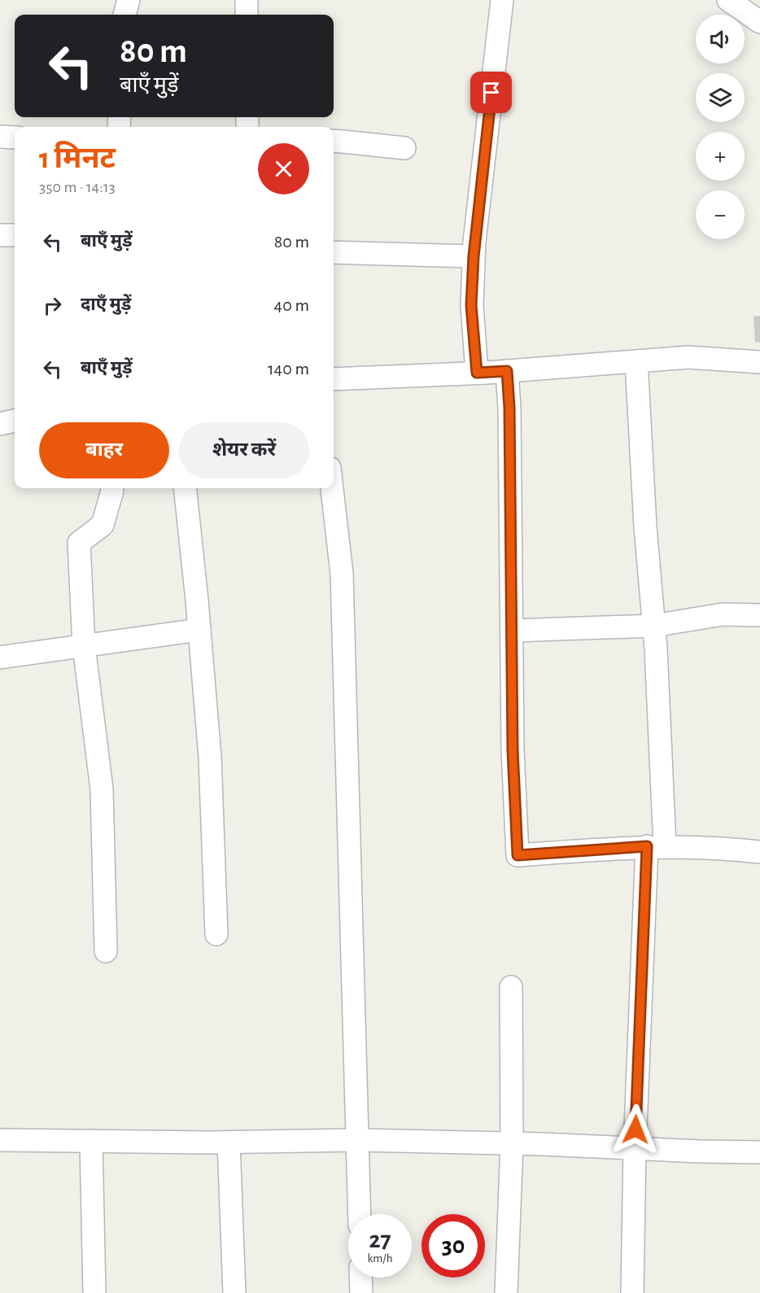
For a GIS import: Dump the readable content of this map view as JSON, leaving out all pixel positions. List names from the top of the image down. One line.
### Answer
{"page":{"map_buttons":["+","−"],"turn":["80 m","बाएँ मुड़ें"],"heading":["1 मिनट","350 m · 14:13"],"list":[{"name":"बाएँ मुड़ें","value":"80 m"},{"name":"दाएँ मुड़ें","value":"40 m"},{"name":"बाएँ मुड़ें","value":"140 m"}],"buttons":["बाहर","शेयर करें"],"speed":"27 km/h","limit":"30"}}
